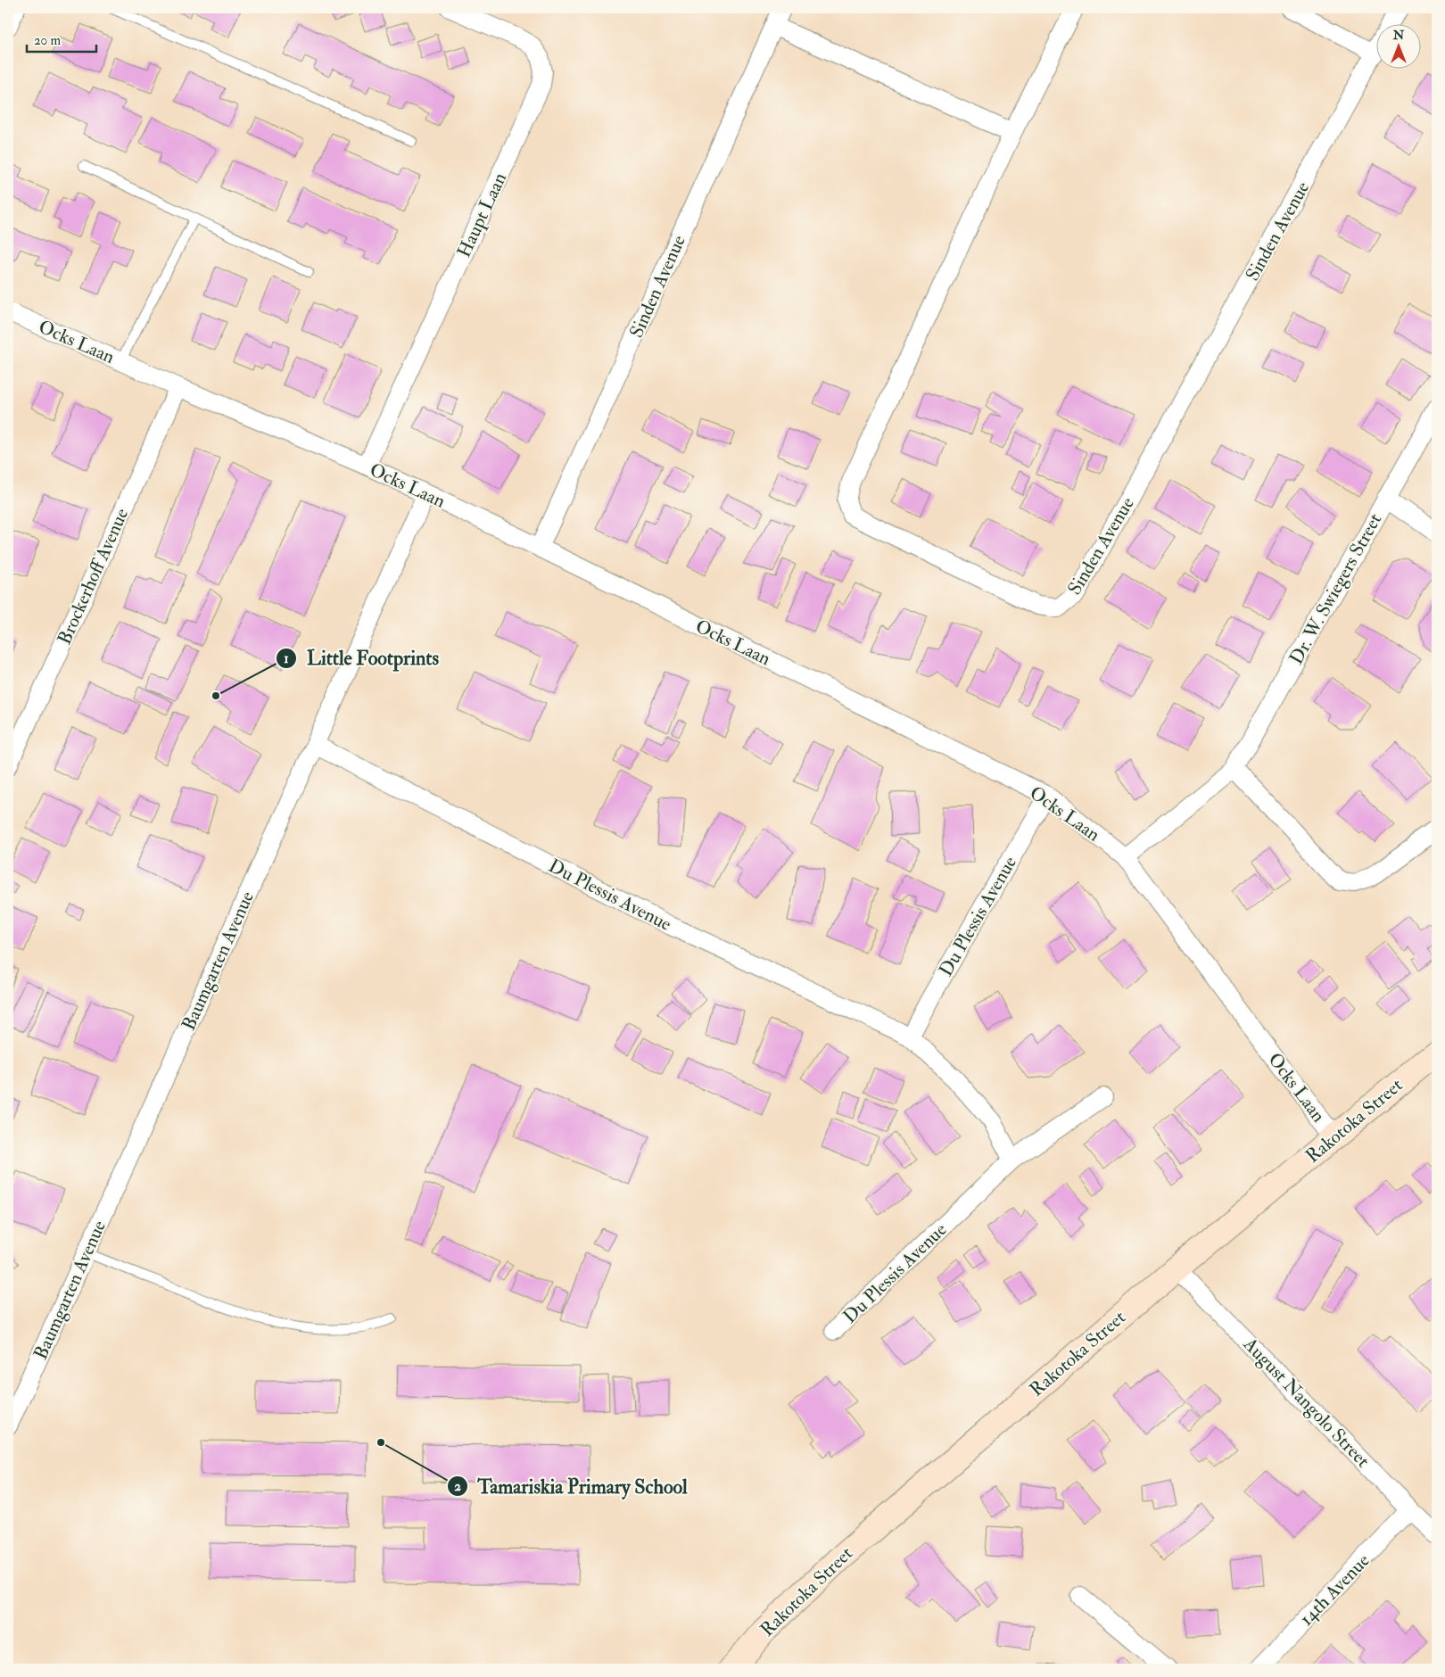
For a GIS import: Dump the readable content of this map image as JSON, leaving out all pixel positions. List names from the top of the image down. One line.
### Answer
{"streets":{"street":["Haupt Laan","Sinden Avenue","Ocks Laan","Brockerhoff Avenue","Dr. W. Swiegers Street","Du Plessis Avenue","Baumgarten Avenue","Rakotoka Street","August Nangolo Street","14th Avenue"]},"crossings":[["Haupt Laan","Ocks Laan"],["Sinden Avenue","Ocks Laan"],["Ocks Laan","Brockerhoff Avenue"],["Ocks Laan","Dr. W. Swiegers Street"],["Ocks Laan","Du Plessis Avenue"],["Ocks Laan","Baumgarten Avenue"],["Ocks Laan","Rakotoka Street"],["Du Plessis Avenue","Baumgarten Avenue"],["Rakotoka Street","August Nangolo Street"],["August Nangolo Street","14th Avenue"]],"places":["Little Footprints","Tamariskia Primary School"],"scale_bar":"20 m","north":"top"}
